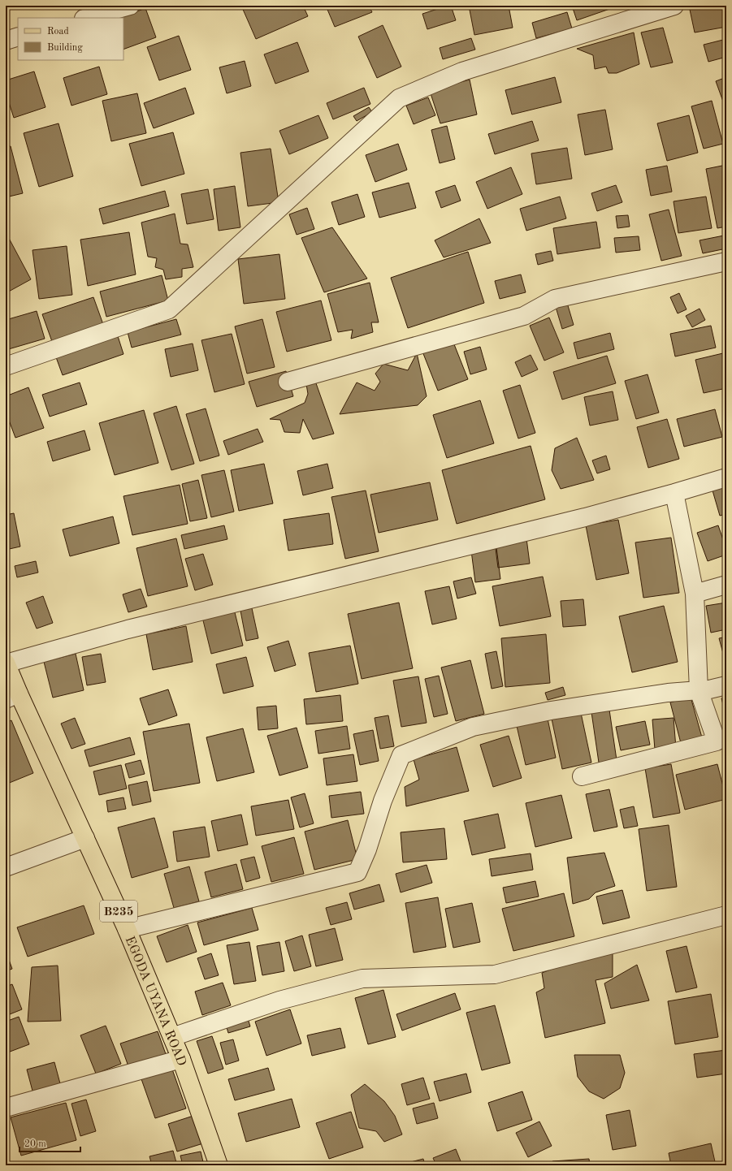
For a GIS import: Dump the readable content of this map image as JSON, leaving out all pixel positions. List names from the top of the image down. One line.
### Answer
{"streets":{"main road":["B235","EGODA UYANA ROAD"]},"legend":["Road","Building"],"scale_bar":"20 m"}
